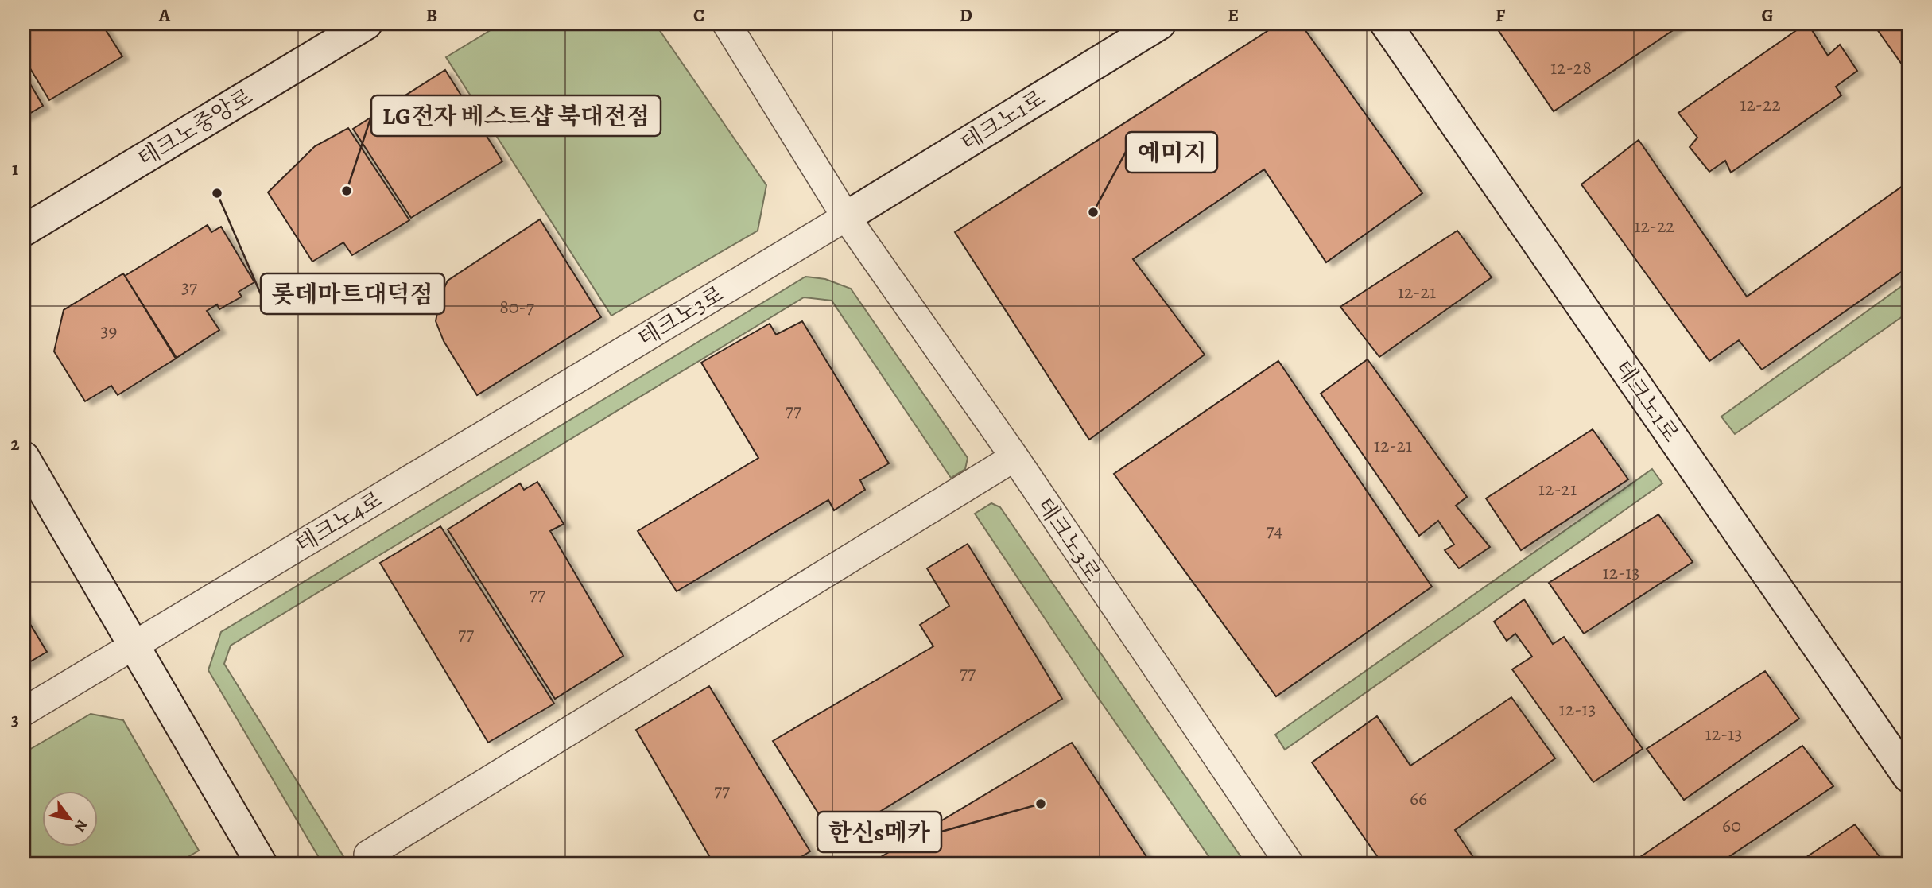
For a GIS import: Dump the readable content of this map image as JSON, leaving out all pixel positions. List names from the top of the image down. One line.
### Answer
{"streets":{"main road":["테크노1로","테크노중앙로"],"street":["테크노3로","테크노4로"]},"crossings":[["테크노1로","테크노3로"],["테크노3로","테크노4로"]],"places":["LG전자 베스트샵 북대전점","롯데마트대덕점","예미지","한신s메카"],"house_numbers":["12-28","12-22","12-22","37","12-21","80-7","39","77","12-21","12-21","74","12-13","77","77","77","12-13","12-13","77","66","60"],"north":"bottom right","grid":{"columns":["A","B","C","D","E","F","G"],"rows":["1","2","3"]}}
